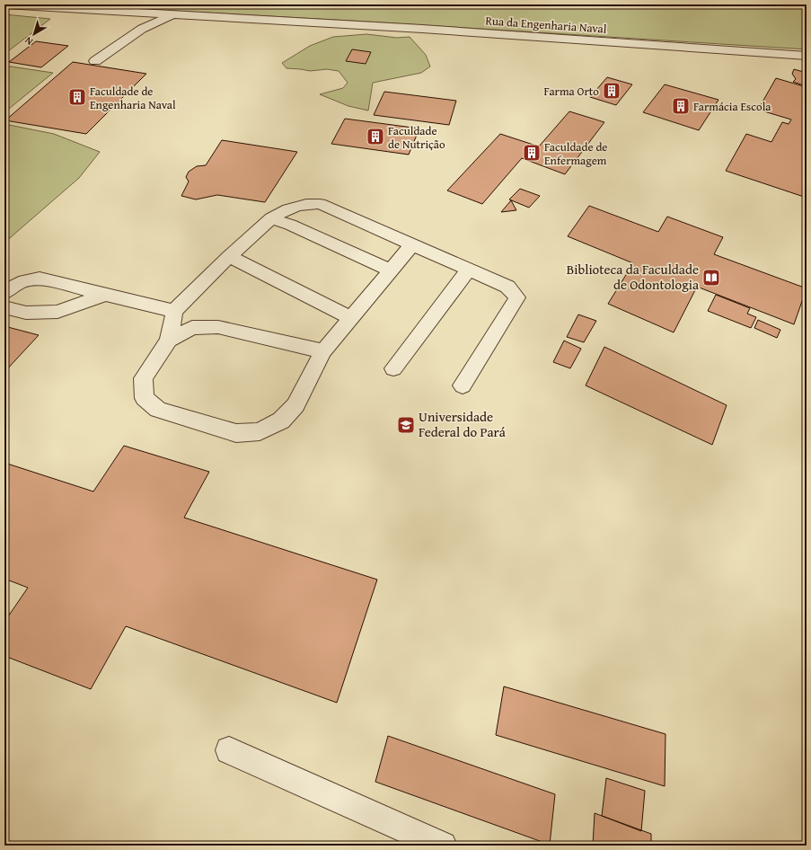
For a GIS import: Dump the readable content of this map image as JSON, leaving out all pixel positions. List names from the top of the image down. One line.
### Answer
{"streets":{"lane":["Rua da Engenharia Naval"]},"places":{"building":["Farma Orto","Faculdade de Engenharia Naval","Farmácia Escola","Faculdade de Nutrição","Faculdade de Enfermagem"],"library":["Biblioteca da Faculdade de Odontologia"],"school or university":["Universidade Federal do Pará"]},"north":"bottom left"}
